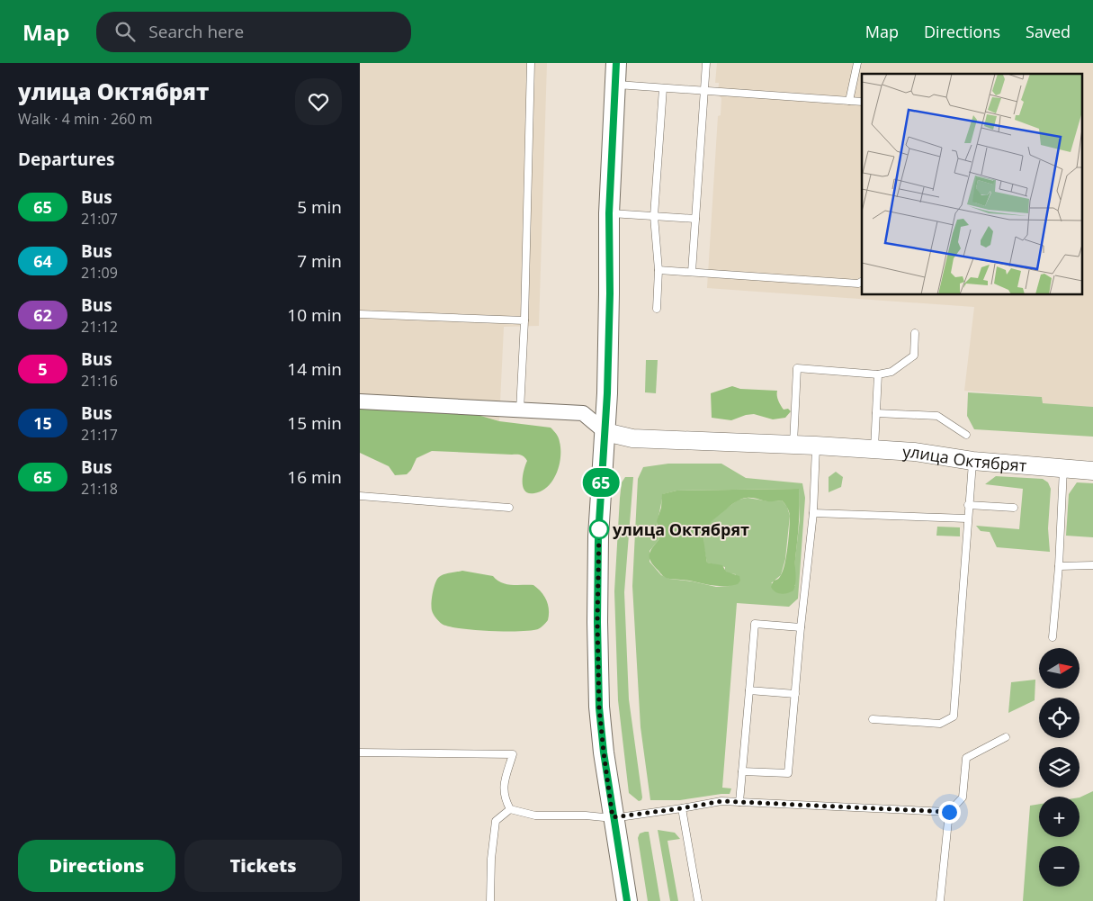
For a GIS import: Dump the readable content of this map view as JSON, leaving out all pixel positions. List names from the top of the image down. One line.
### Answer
{"streets":{"street":["улица Октябрят"]},"places":["улица Октябрят"],"lines":["bus line 65"],"north":"right","page":{"header":"Map","search":"Search here","nav":["Map","Directions","Saved"],"heading":[["улица Октябрят","Walk · 4 min · 260 m"],"Departures"],"on_map":"65","list":[{"mark":"65","name":"Bus","note":"21:07","value":"5 min"},{"mark":"64","name":"Bus","note":"21:09","value":"7 min"},{"mark":"62","name":"Bus","note":"21:12","value":"10 min"},{"mark":"5","name":"Bus","note":"21:16","value":"14 min"},{"mark":"15","name":"Bus","note":"21:17","value":"15 min"},{"mark":"65","name":"Bus","note":"21:18","value":"16 min"}],"map_buttons":["+","−"],"buttons":["Directions","Tickets"]}}
